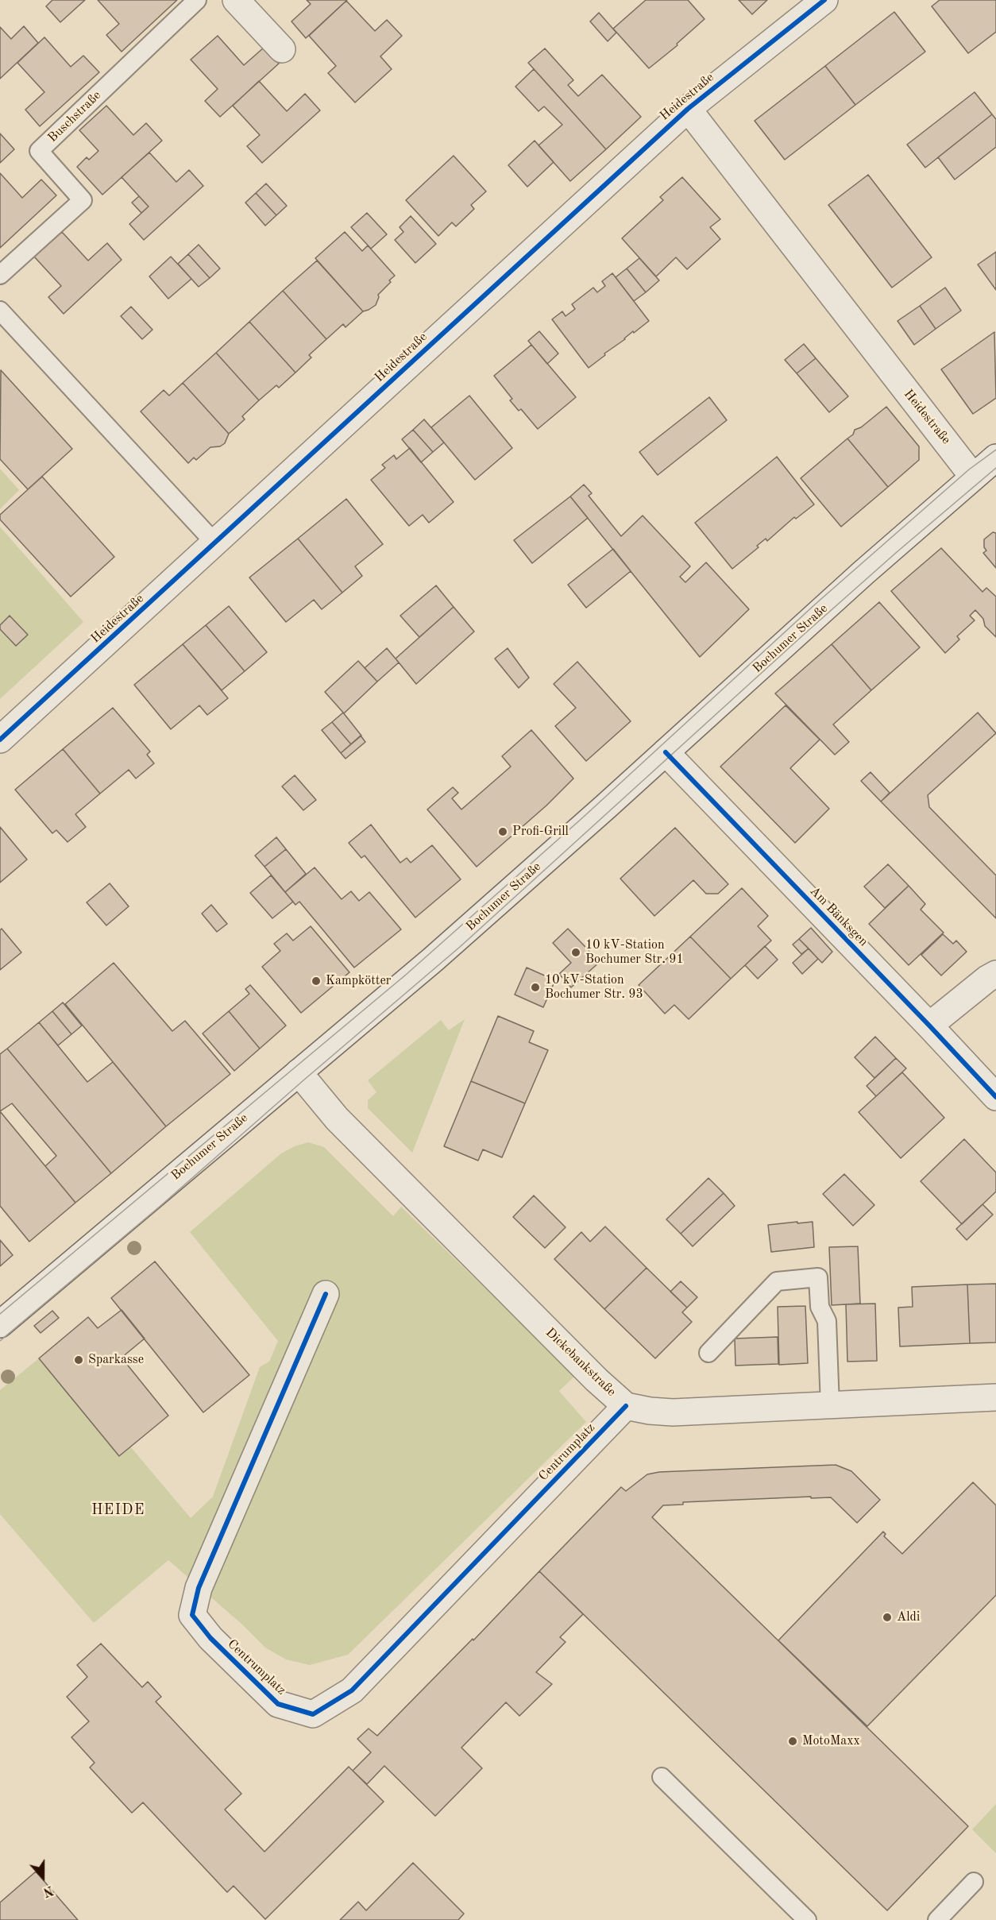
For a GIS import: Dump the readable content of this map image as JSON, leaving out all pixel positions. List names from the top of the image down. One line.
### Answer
{"streets":{"street":["Heidestraße","Bochumer Straße","Am Bänksgen","Dickebankstraße","Centrumplatz"],"lane":["Buschstraße"]},"crossings":[["Heidestraße","Bochumer Straße"],["Bochumer Straße","Am Bänksgen"],["Bochumer Straße","Dickebankstraße"],["Dickebankstraße","Centrumplatz"]],"districts":["HEIDE"],"places":["Profi-Grill","10 kV-Station Bochumer Str. 91","Kampkötter","10 kV-Station Bochumer Str. 93","Sparkasse","Aldi","MotoMaxx"],"north":"bottom"}
